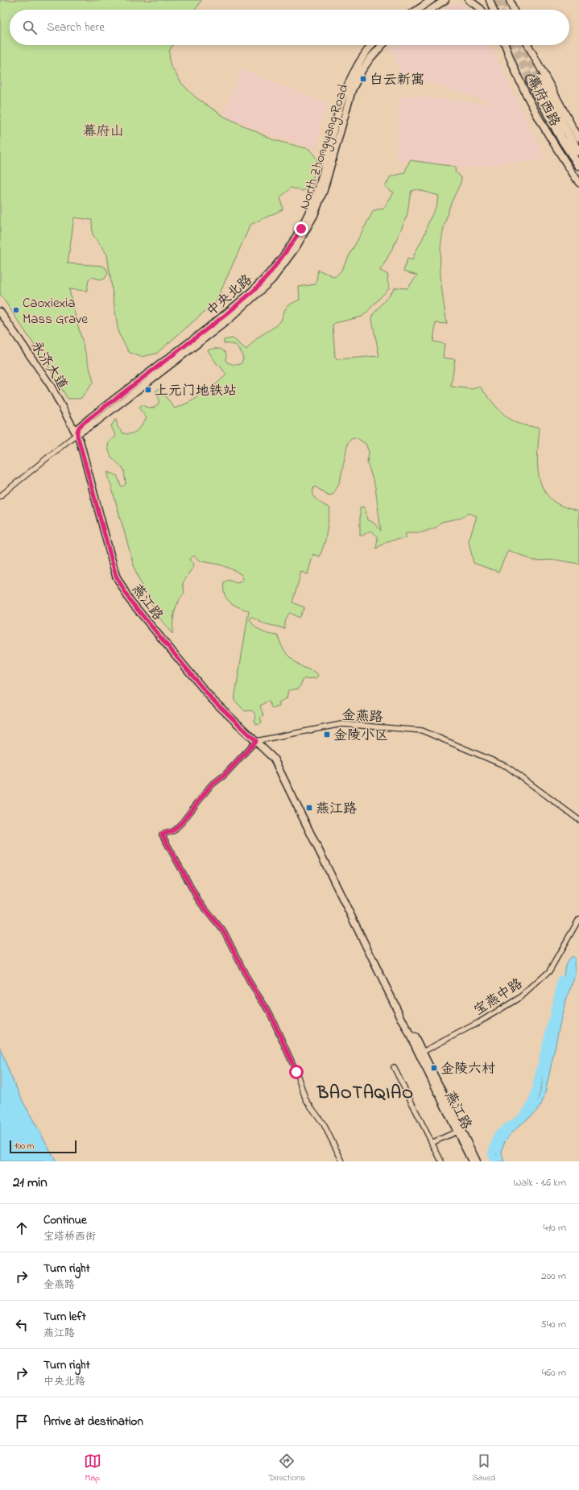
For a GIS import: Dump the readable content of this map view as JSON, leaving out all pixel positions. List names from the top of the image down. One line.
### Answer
{"streets":{"highway":["幕府西路"],"main road":["North Zhongyang Road","中央北路","永济大道","燕江路"],"street":["金燕路","宝燕中路"]},"crossings":[["North Zhongyang Road","中央北路"],["North Zhongyang Road","永济大道"],["North Zhongyang Road","燕江路"],["中央北路","永济大道"],["中央北路","燕江路"],["永济大道","燕江路"],["燕江路","金燕路"],["燕江路","宝燕中路"]],"districts":["BAOTAQIAO"],"parks":["幕府山"],"places":{"transit":["白云新寓","上元门地铁站","金陵小区","燕江路","金陵六村"],"other":["Caoxiexia Mass Grave"]},"scale_bar":"100 m","page":{"search":"Search here","scale":"100 m","heading":["21 min","Walk · 1.6 km"],"list":[["Continue","宝塔桥西街","410 m"],["Turn right","金燕路","200 m"],["Turn left","燕江路","540 m"],["Turn right","中央北路","460 m"],"Arrive at destination"],"nav":["Map","Directions","Saved"]}}
